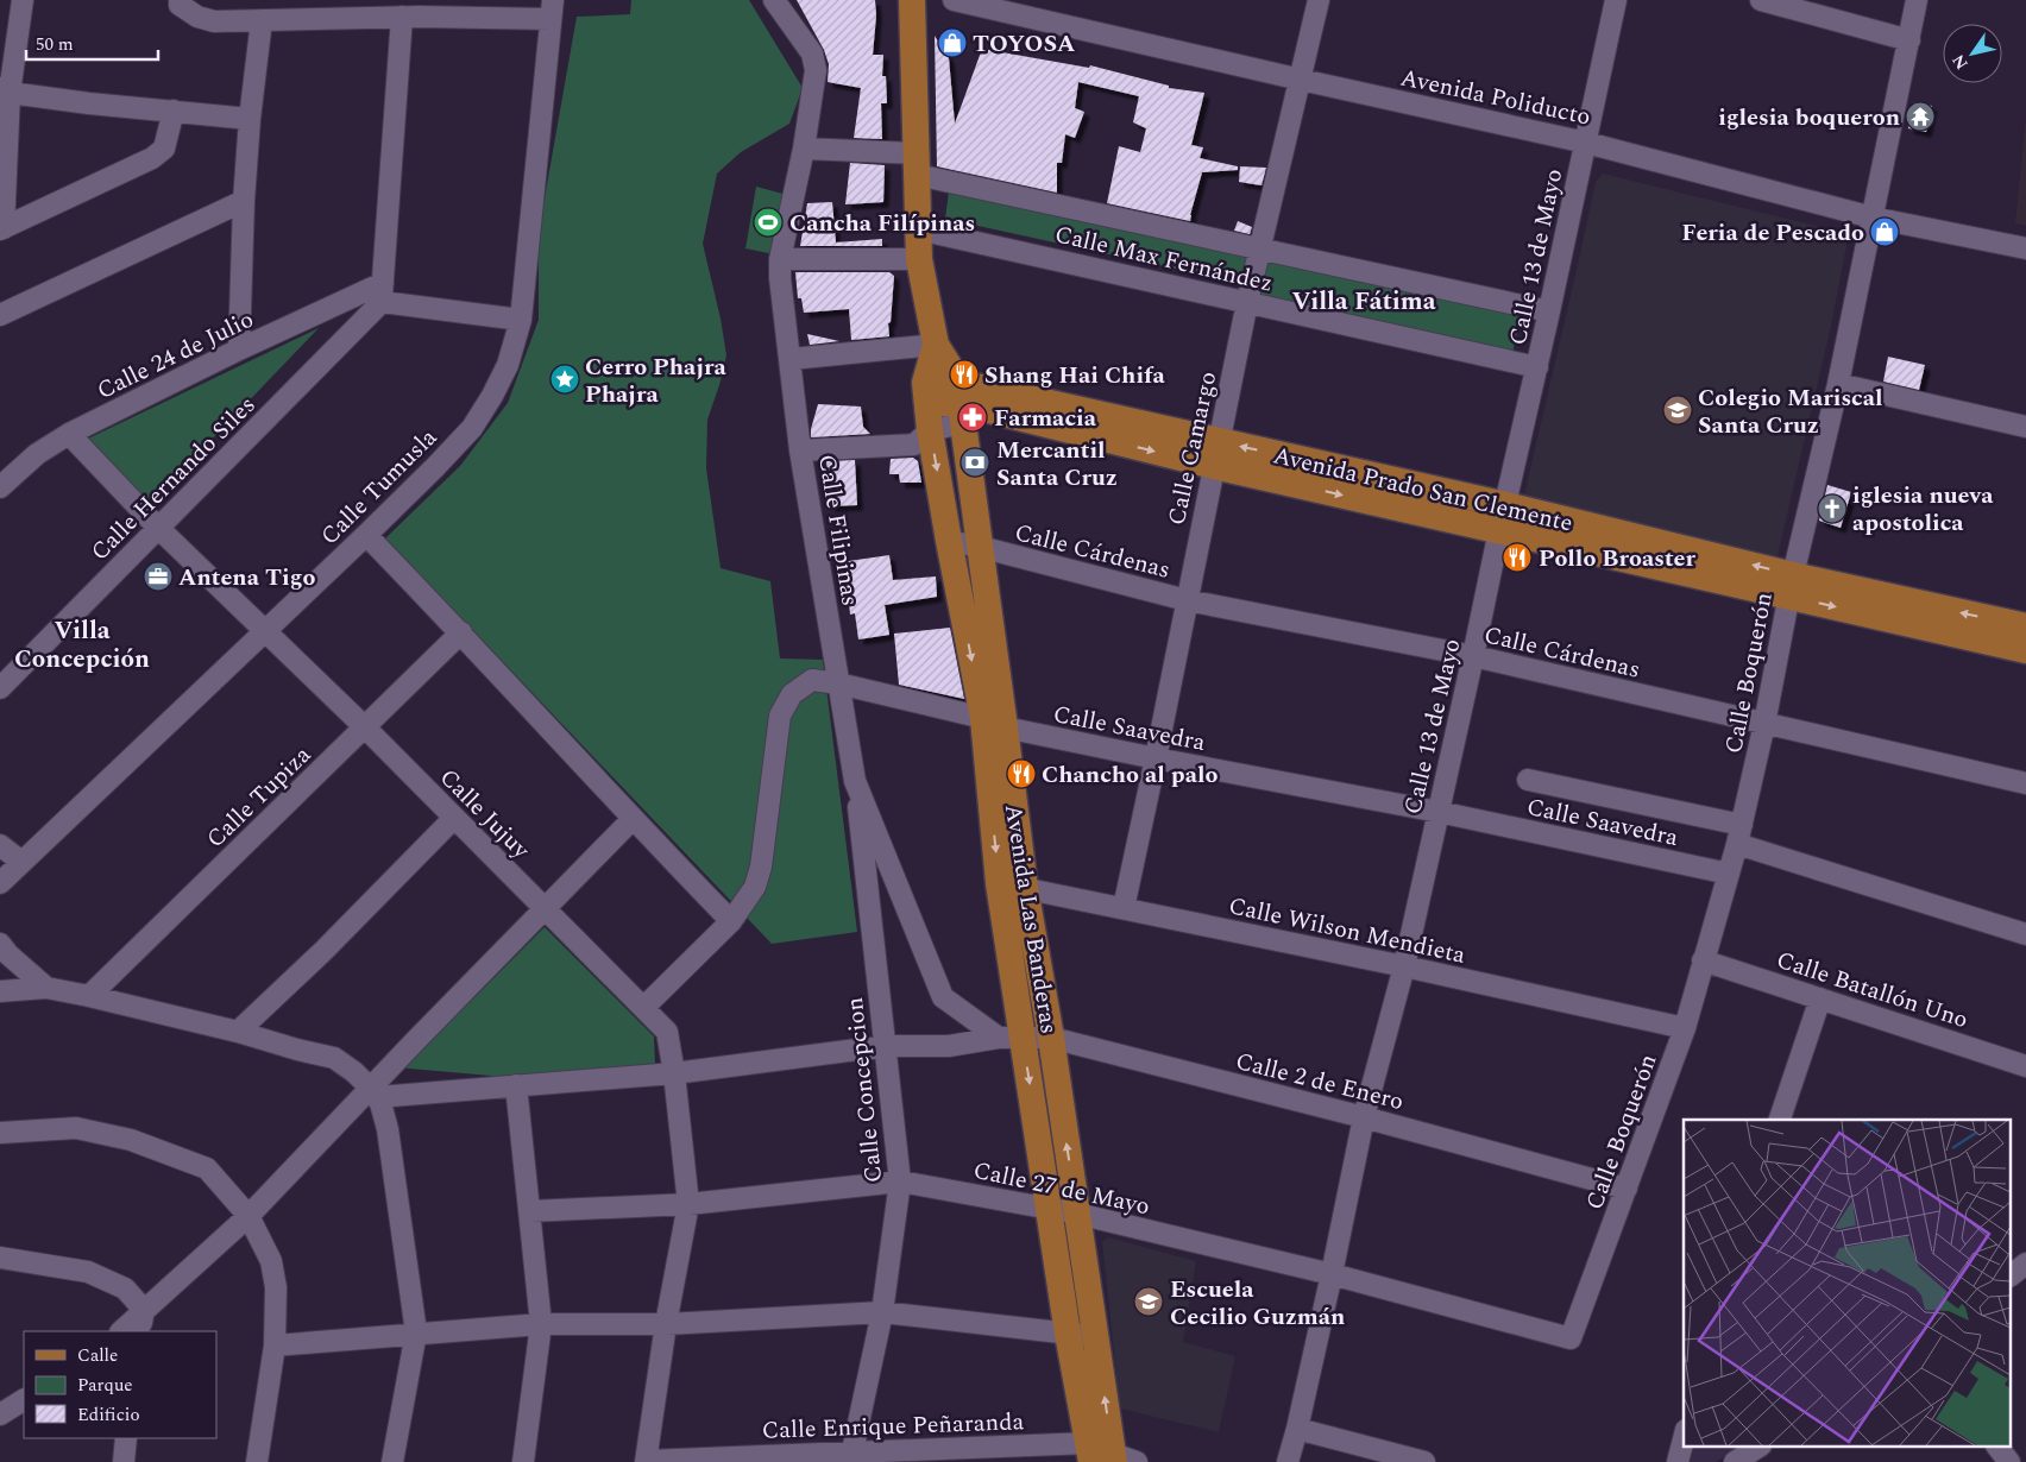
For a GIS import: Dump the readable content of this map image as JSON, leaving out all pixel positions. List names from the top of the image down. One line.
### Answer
{"streets":{"main road":["Avenida Prado San Clemente","Avenida Las Banderas"],"street":["Avenida Poliducto","Calle 13 de Mayo","Calle Max Fernández","Calle 24 de Julio","Calle Camargo","Calle Hernando Siles","Calle Tumusla","Calle Filipinas","Calle Cárdenas","Calle Boquerón","Calle Saavedra","Calle Tupiza","Calle Jujuy","Calle Wilson Mendieta","Calle Batallón Uno","Calle 2 de Enero","Calle Concepcion","Calle 27 de Mayo","Calle Enrique Peñaranda"]},"crossings":[["Avenida Poliducto","Calle 13 de Mayo"],["Avenida Poliducto","Calle Camargo"],["Avenida Poliducto","Calle Boquerón"],["Calle 13 de Mayo","Calle Max Fernández"],["Calle 13 de Mayo","Avenida Prado San Clemente"],["Calle 13 de Mayo","Calle Cárdenas"],["Calle 13 de Mayo","Calle Saavedra"],["Calle 13 de Mayo","Calle Wilson Mendieta"],["Calle 13 de Mayo","Calle 2 de Enero"],["Calle 13 de Mayo","Calle 27 de Mayo"],["Calle Max Fernández","Calle Camargo"],["Calle Max Fernández","Avenida Las Banderas"],["Calle 24 de Julio","Calle Hernando Siles"],["Calle 24 de Julio","Calle Jujuy"],["Calle Camargo","Avenida Prado San Clemente"],["Calle Camargo","Calle Cárdenas"],["Calle Camargo","Calle Saavedra"],["Calle Camargo","Calle Wilson Mendieta"],["Calle Hernando Siles","Calle Jujuy"],["Calle Tumusla","Calle Jujuy"],["Avenida Prado San Clemente","Calle Boquerón"],["Avenida Prado San Clemente","Avenida Las Banderas"],["Calle Filipinas","Calle Saavedra"],["Calle Filipinas","Avenida Las Banderas"],["Calle Filipinas","Calle 2 de Enero"],["Calle Filipinas","Calle Concepcion"],["Calle Cárdenas","Calle Boquerón"],["Calle Cárdenas","Avenida Las Banderas"],["Calle Boquerón","Calle Saavedra"],["Calle Boquerón","Calle Wilson Mendieta"],["Calle Boquerón","Calle Batallón Uno"],["Calle Boquerón","Calle 2 de Enero"],["Calle Boquerón","Calle 27 de Mayo"],["Calle Saavedra","Calle Jujuy"],["Calle Saavedra","Avenida Las Banderas"],["Calle Tupiza","Calle Jujuy"],["Calle Jujuy","Calle 2 de Enero"],["Avenida Las Banderas","Calle Wilson Mendieta"],["Avenida Las Banderas","Calle 2 de Enero"],["Avenida Las Banderas","Calle 27 de Mayo"],["Avenida Las Banderas","Calle Enrique Peñaranda"],["Calle 2 de Enero","Calle Concepcion"],["Calle Concepcion","Calle 27 de Mayo"],["Calle Concepcion","Calle Enrique Peñaranda"]],"districts":["Villa Fátima","Villa Concepción"],"places":{"shop":["TOYOSA","Feria de Pescado"],"temple":["iglesia boqueron"],"sports":["Cancha Filípinas"],"restaurant":["Shang Hai Chifa","Pollo Broaster","Chancho al palo"],"place":["Cerro Phajra Phajra"],"school or university":["Colegio Mariscal Santa Cruz","Escuela Cecilio Guzmán"],"pharmacy":["Farmacia"],"bank":["Mercantil Santa Cruz"],"church":["iglesia nueva apostolica"],"office":["Antena Tigo"]},"legend":["Calle","Parque","Edificio"],"scale_bar":"50 m","north":"bottom left"}
